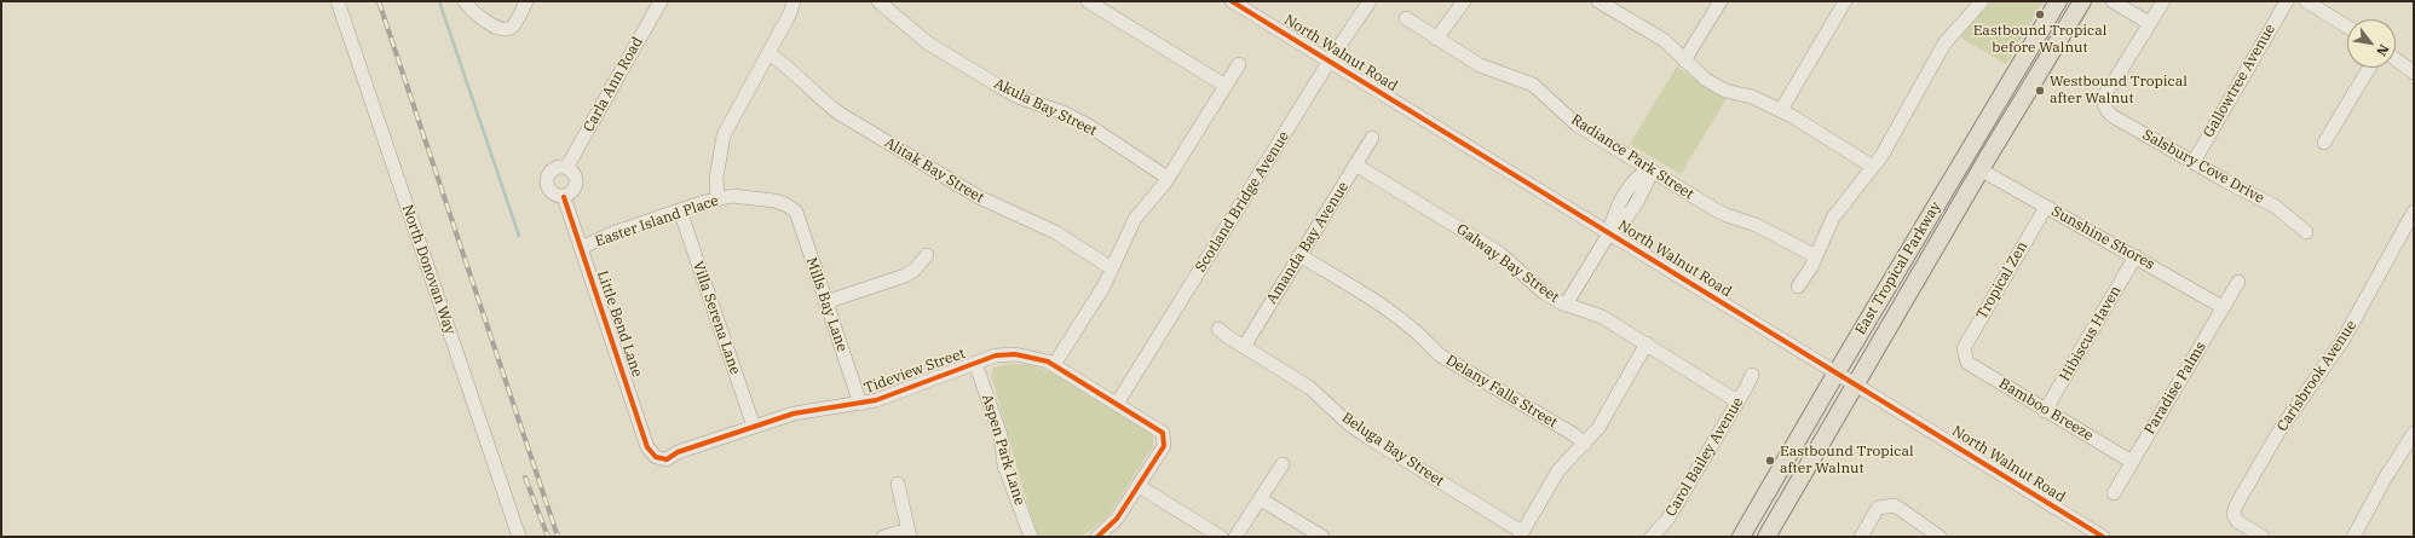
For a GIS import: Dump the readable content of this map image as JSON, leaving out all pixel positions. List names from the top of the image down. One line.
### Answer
{"streets":{"main road":["East Tropical Parkway"],"street":["North Walnut Road","Gallowtree Avenue","Carla Ann Road","Akula Bay Street","Radiance Park Street","Salsbury Cove Drive","Alitak Bay Street","Scotland Bridge Avenue","Easter Island Place","Sunshine Shores","Amanda Bay Avenue","Galway Bay Street","North Donovan Way","Tropical Zen","Mills Bay Lane","Villa Serena Lane","Little Bend Lane","Hibiscus Haven","Tideview Street","Carisbrook Avenue","Paradise Palms","Delany Falls Street","Bamboo Breeze","Aspen Park Lane","Beluga Bay Street","Carol Bailey Avenue"]},"crossings":[["North Walnut Road","Scotland Bridge Avenue"],["North Walnut Road","East Tropical Parkway"],["Gallowtree Avenue","Salsbury Cove Drive"],["Carla Ann Road","Little Bend Lane"],["Scotland Bridge Avenue","Tideview Street"],["Easter Island Place","Mills Bay Lane"],["Easter Island Place","Villa Serena Lane"],["Easter Island Place","Little Bend Lane"],["Sunshine Shores","East Tropical Parkway"],["Sunshine Shores","Tropical Zen"],["Sunshine Shores","Hibiscus Haven"],["Sunshine Shores","Paradise Palms"],["Amanda Bay Avenue","Galway Bay Street"],["Amanda Bay Avenue","Delany Falls Street"],["Amanda Bay Avenue","Beluga Bay Street"],["Galway Bay Street","Carol Bailey Avenue"],["Tropical Zen","Bamboo Breeze"],["Mills Bay Lane","Tideview Street"],["Villa Serena Lane","Tideview Street"],["Little Bend Lane","Tideview Street"],["Hibiscus Haven","Bamboo Breeze"],["Tideview Street","Aspen Park Lane"],["Paradise Palms","Bamboo Breeze"]],"places":["Eastbound Tropical before Walnut","Westbound Tropical after Walnut","Eastbound Tropical after Walnut"],"north":"bottom right"}
